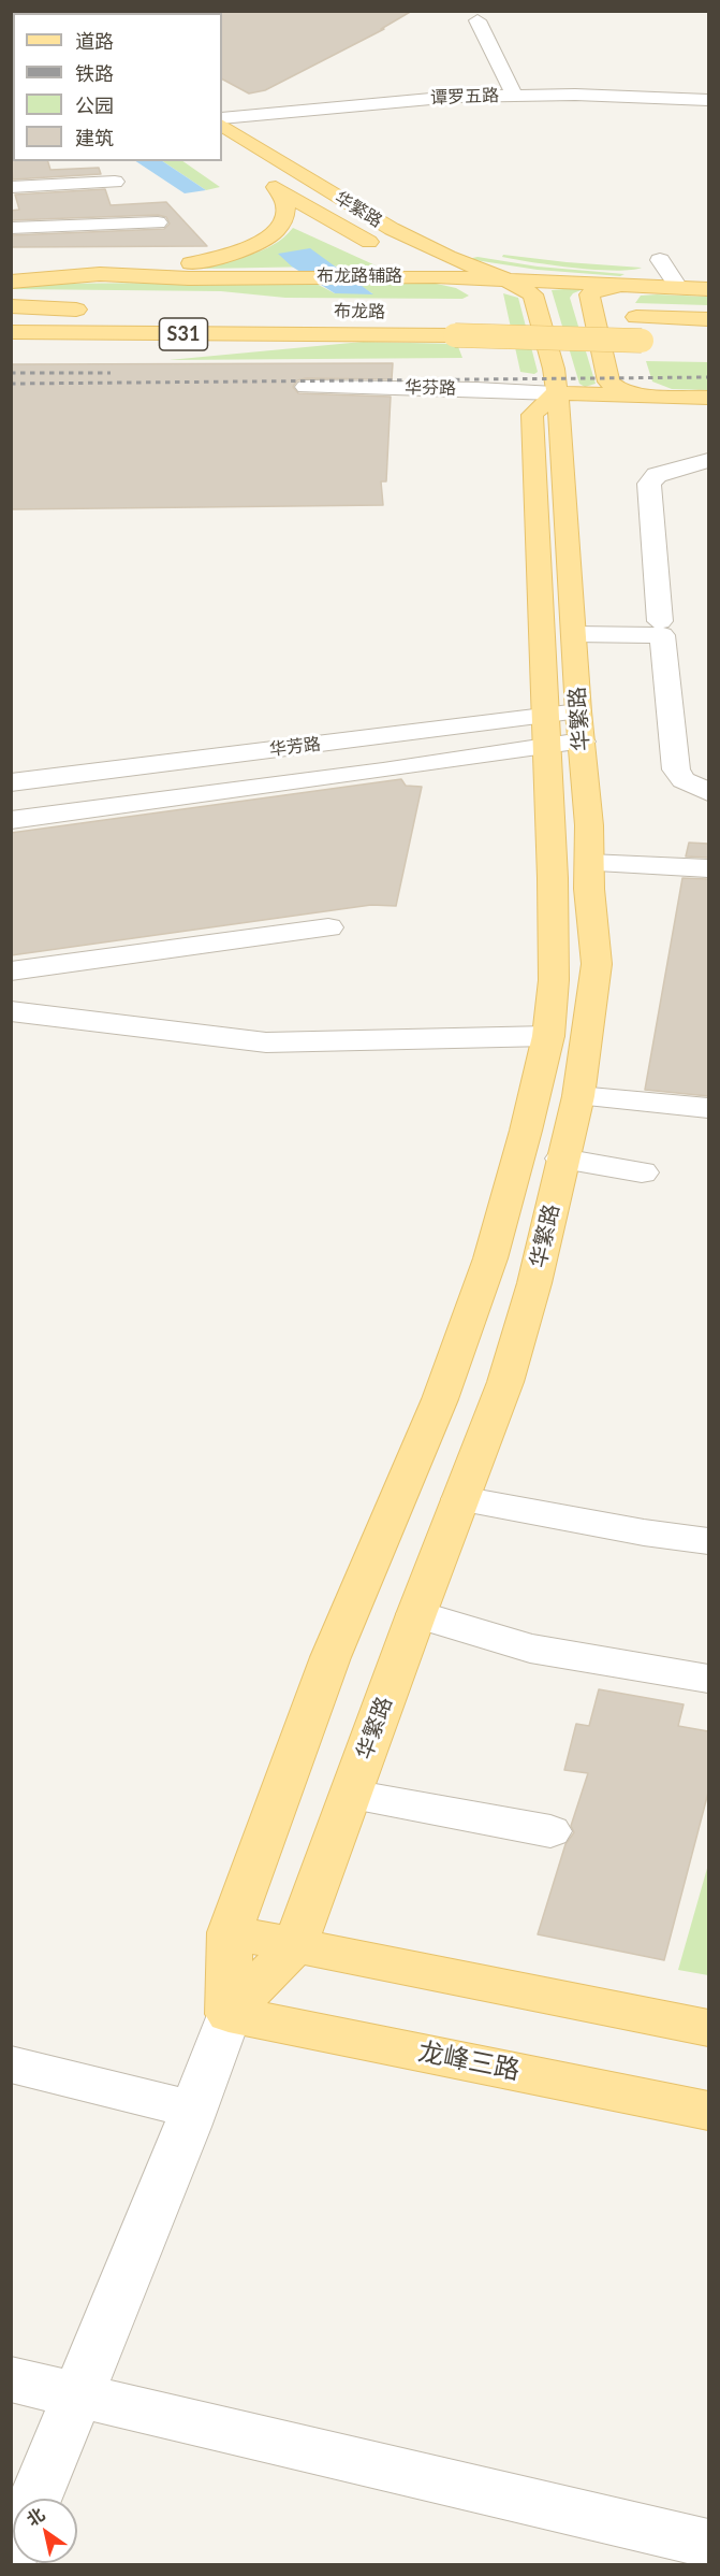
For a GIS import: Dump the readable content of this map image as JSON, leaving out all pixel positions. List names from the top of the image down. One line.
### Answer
{"streets":{"main road":["华繁路","布龙路辅路","布龙路","S31","龙峰三路"],"street":["谭罗五路","华芬路","华芳路"]},"crossings":[["华繁路","布龙路辅路"],["华繁路","华芬路"],["华繁路","华芳路"],["华繁路","龙峰三路"]],"legend":["道路","铁路","公园","建筑"],"north":"top left"}
